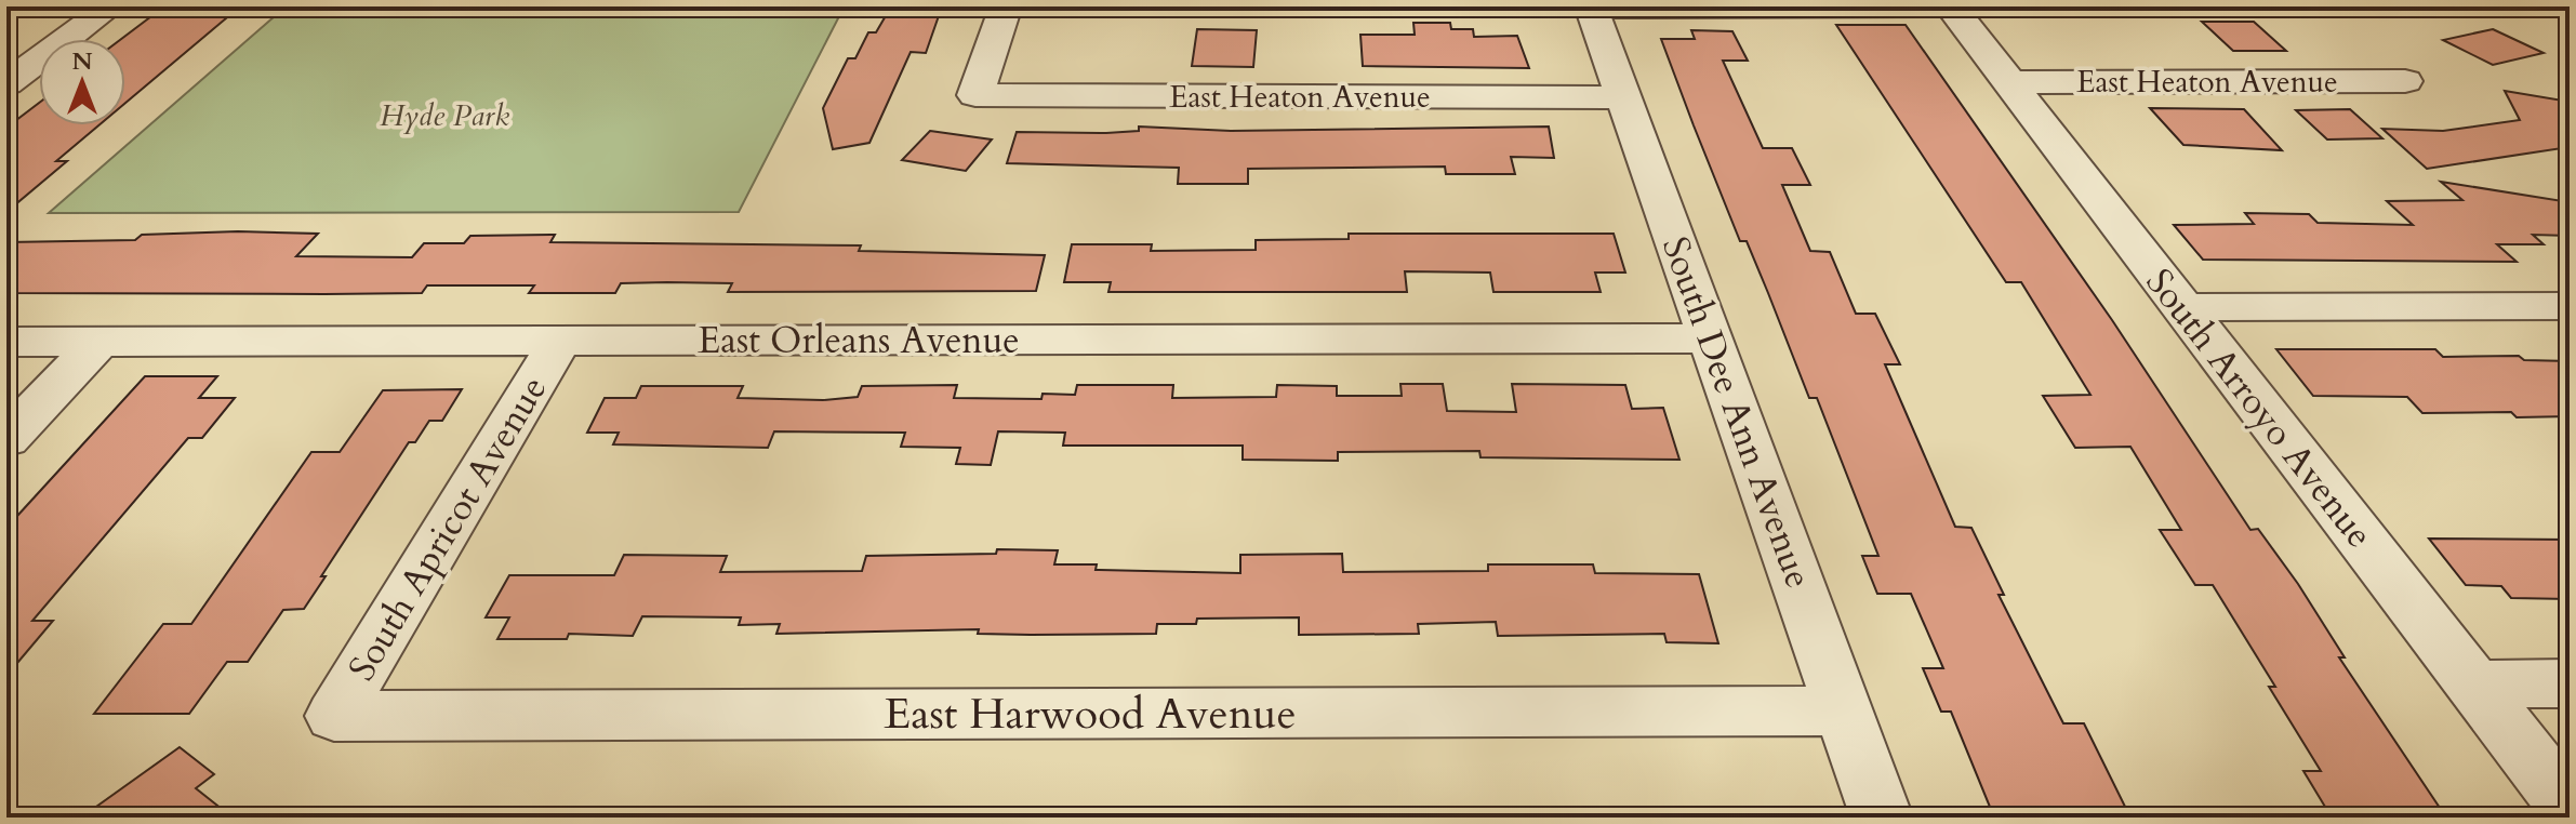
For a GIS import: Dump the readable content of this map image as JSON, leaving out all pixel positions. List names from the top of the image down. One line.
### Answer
{"streets":{"street":["East Heaton Avenue","East Orleans Avenue","South Arroyo Avenue","South Dee Ann Avenue","South Apricot Avenue","East Harwood Avenue"]},"crossings":[["East Heaton Avenue","South Arroyo Avenue"],["East Heaton Avenue","South Dee Ann Avenue"],["East Orleans Avenue","South Dee Ann Avenue"],["East Orleans Avenue","South Apricot Avenue"],["South Dee Ann Avenue","East Harwood Avenue"],["South Apricot Avenue","East Harwood Avenue"]],"parks":["Hyde Park"],"north":"top"}
